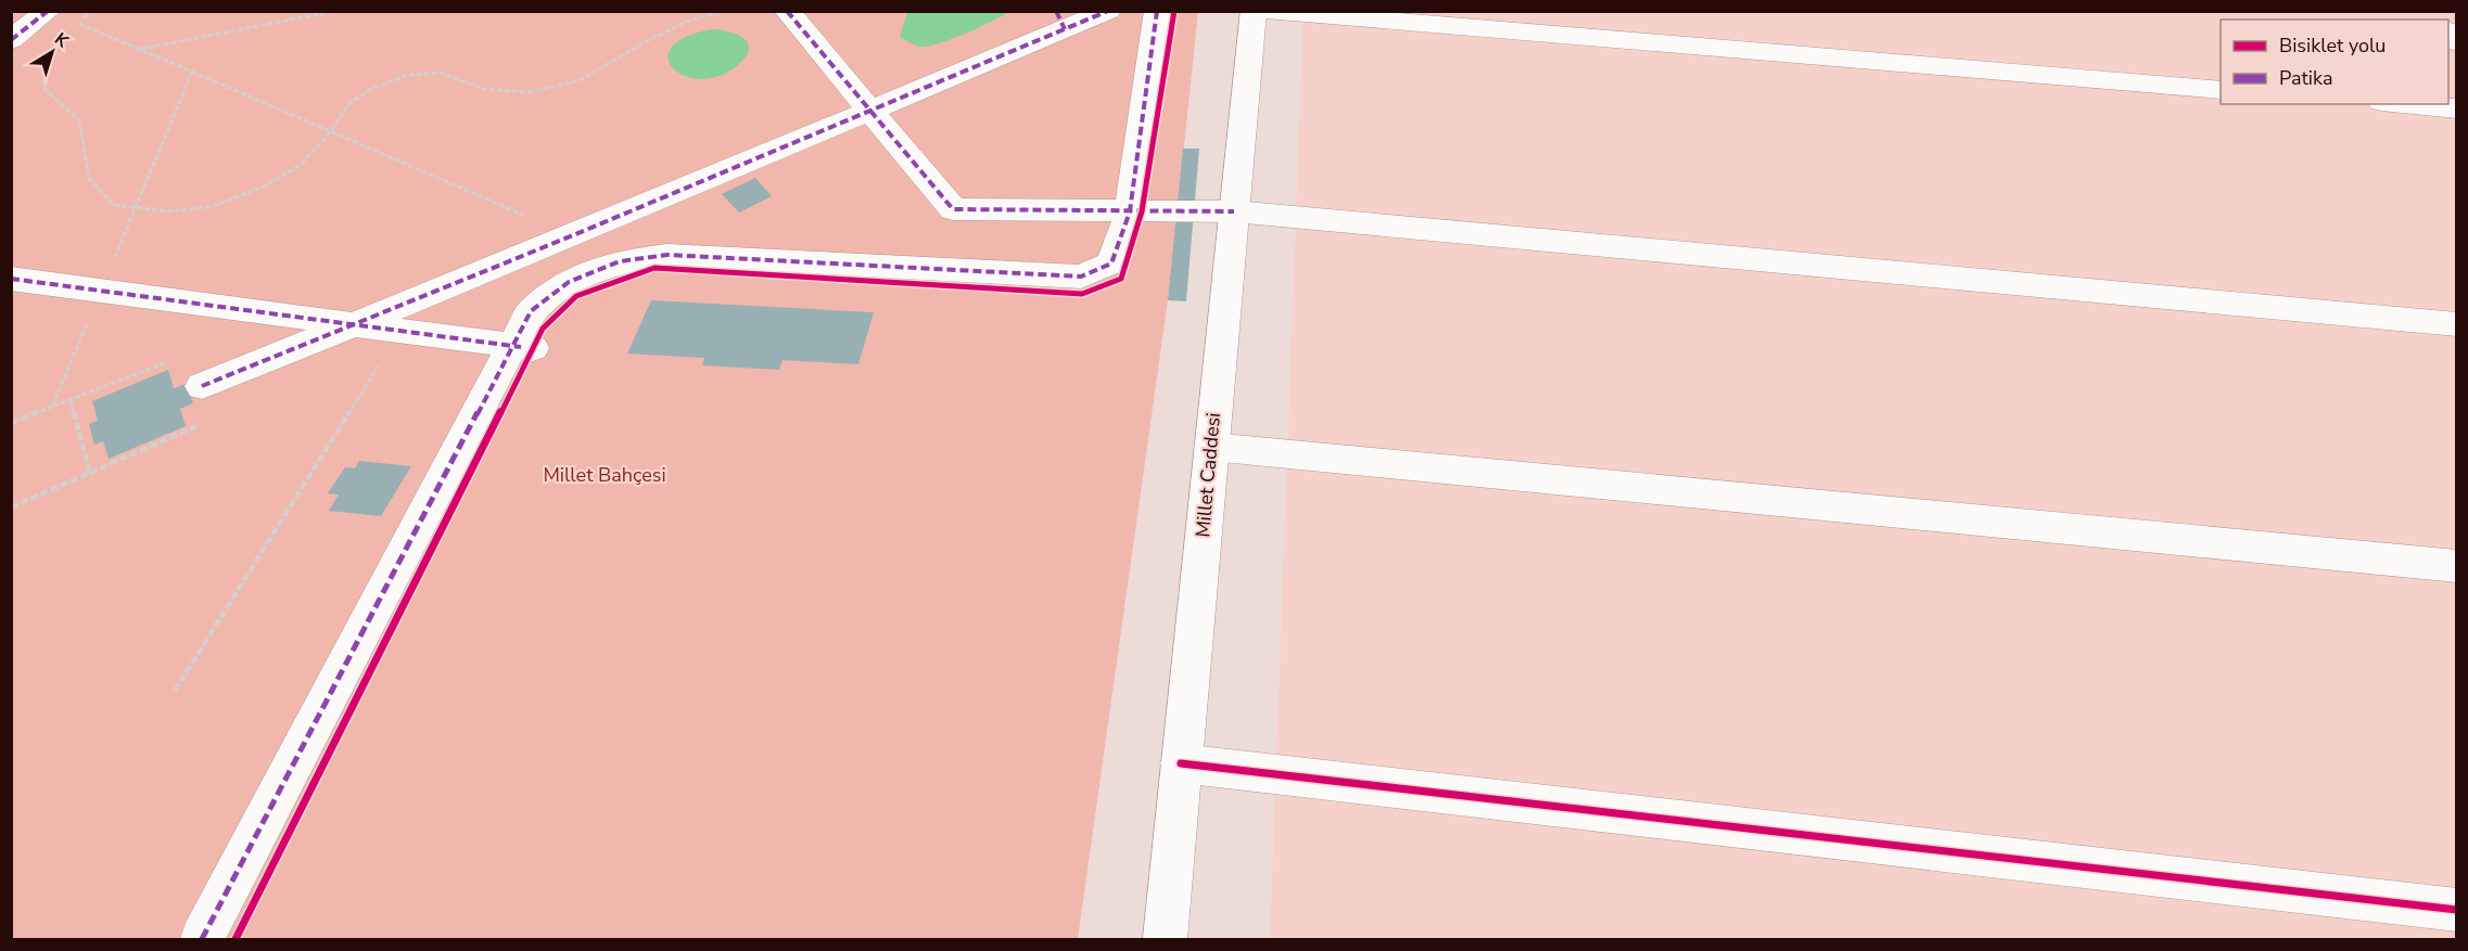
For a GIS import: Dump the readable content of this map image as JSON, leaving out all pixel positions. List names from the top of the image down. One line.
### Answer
{"streets":{"street":["Millet Caddesi"]},"parks":["Millet Bahçesi"],"legend":["Bisiklet yolu","Patika"],"north":"top right"}
